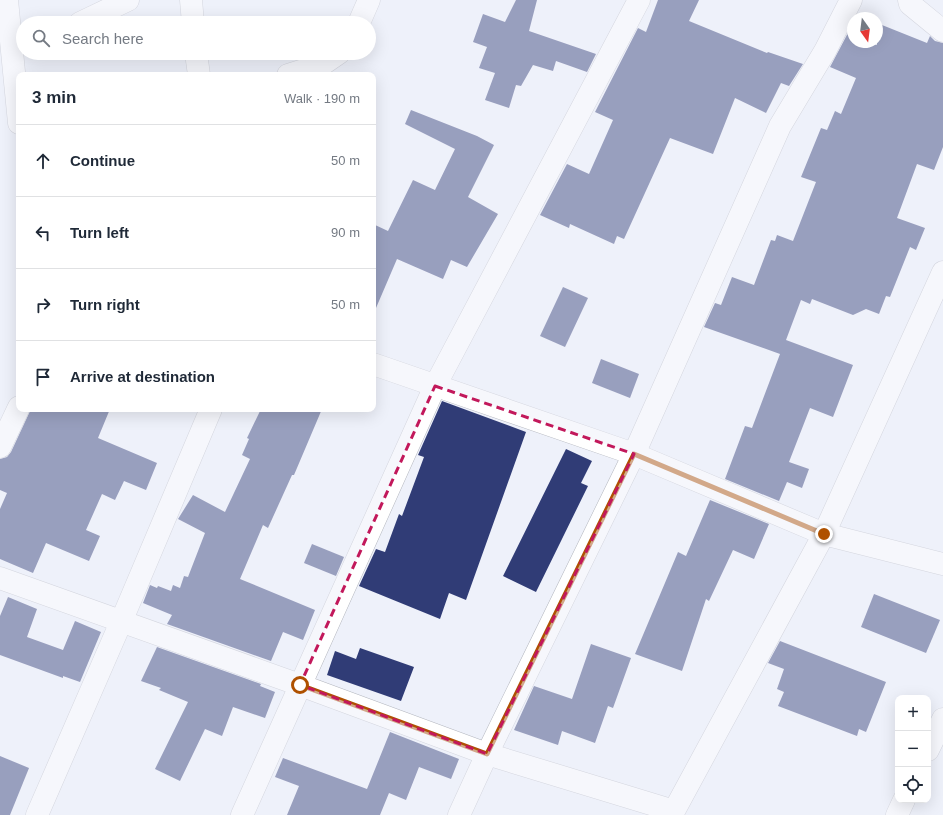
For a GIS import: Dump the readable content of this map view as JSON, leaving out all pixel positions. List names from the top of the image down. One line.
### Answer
{"north":"bottom","page":{"search":"Search here","heading":["3 min","Walk · 190 m"],"list":[["Continue","50 m"],["Turn left","90 m"],["Turn right","50 m"],"Arrive at destination"],"map_buttons":["+","−"]}}
